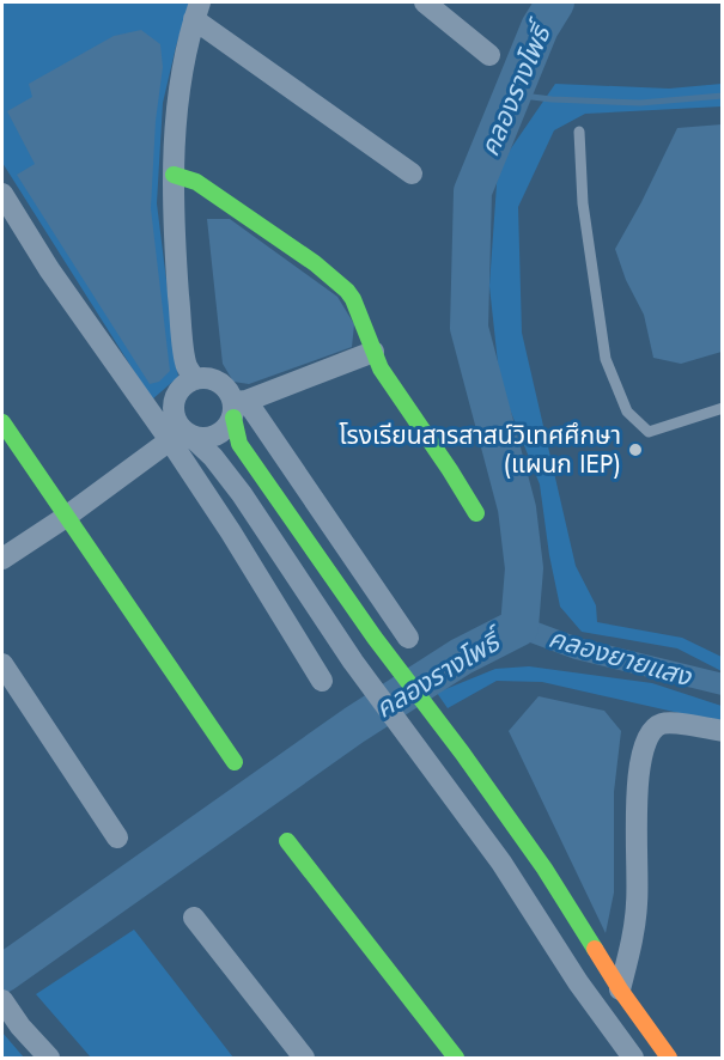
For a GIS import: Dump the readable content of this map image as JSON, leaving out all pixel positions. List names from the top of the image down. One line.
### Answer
{"water":["คลองรางโพธิ์","คลองยายแสง"],"places":["โรงเรียนสารสาสน์วิเทศศึกษา (แผนก IEP)"]}
